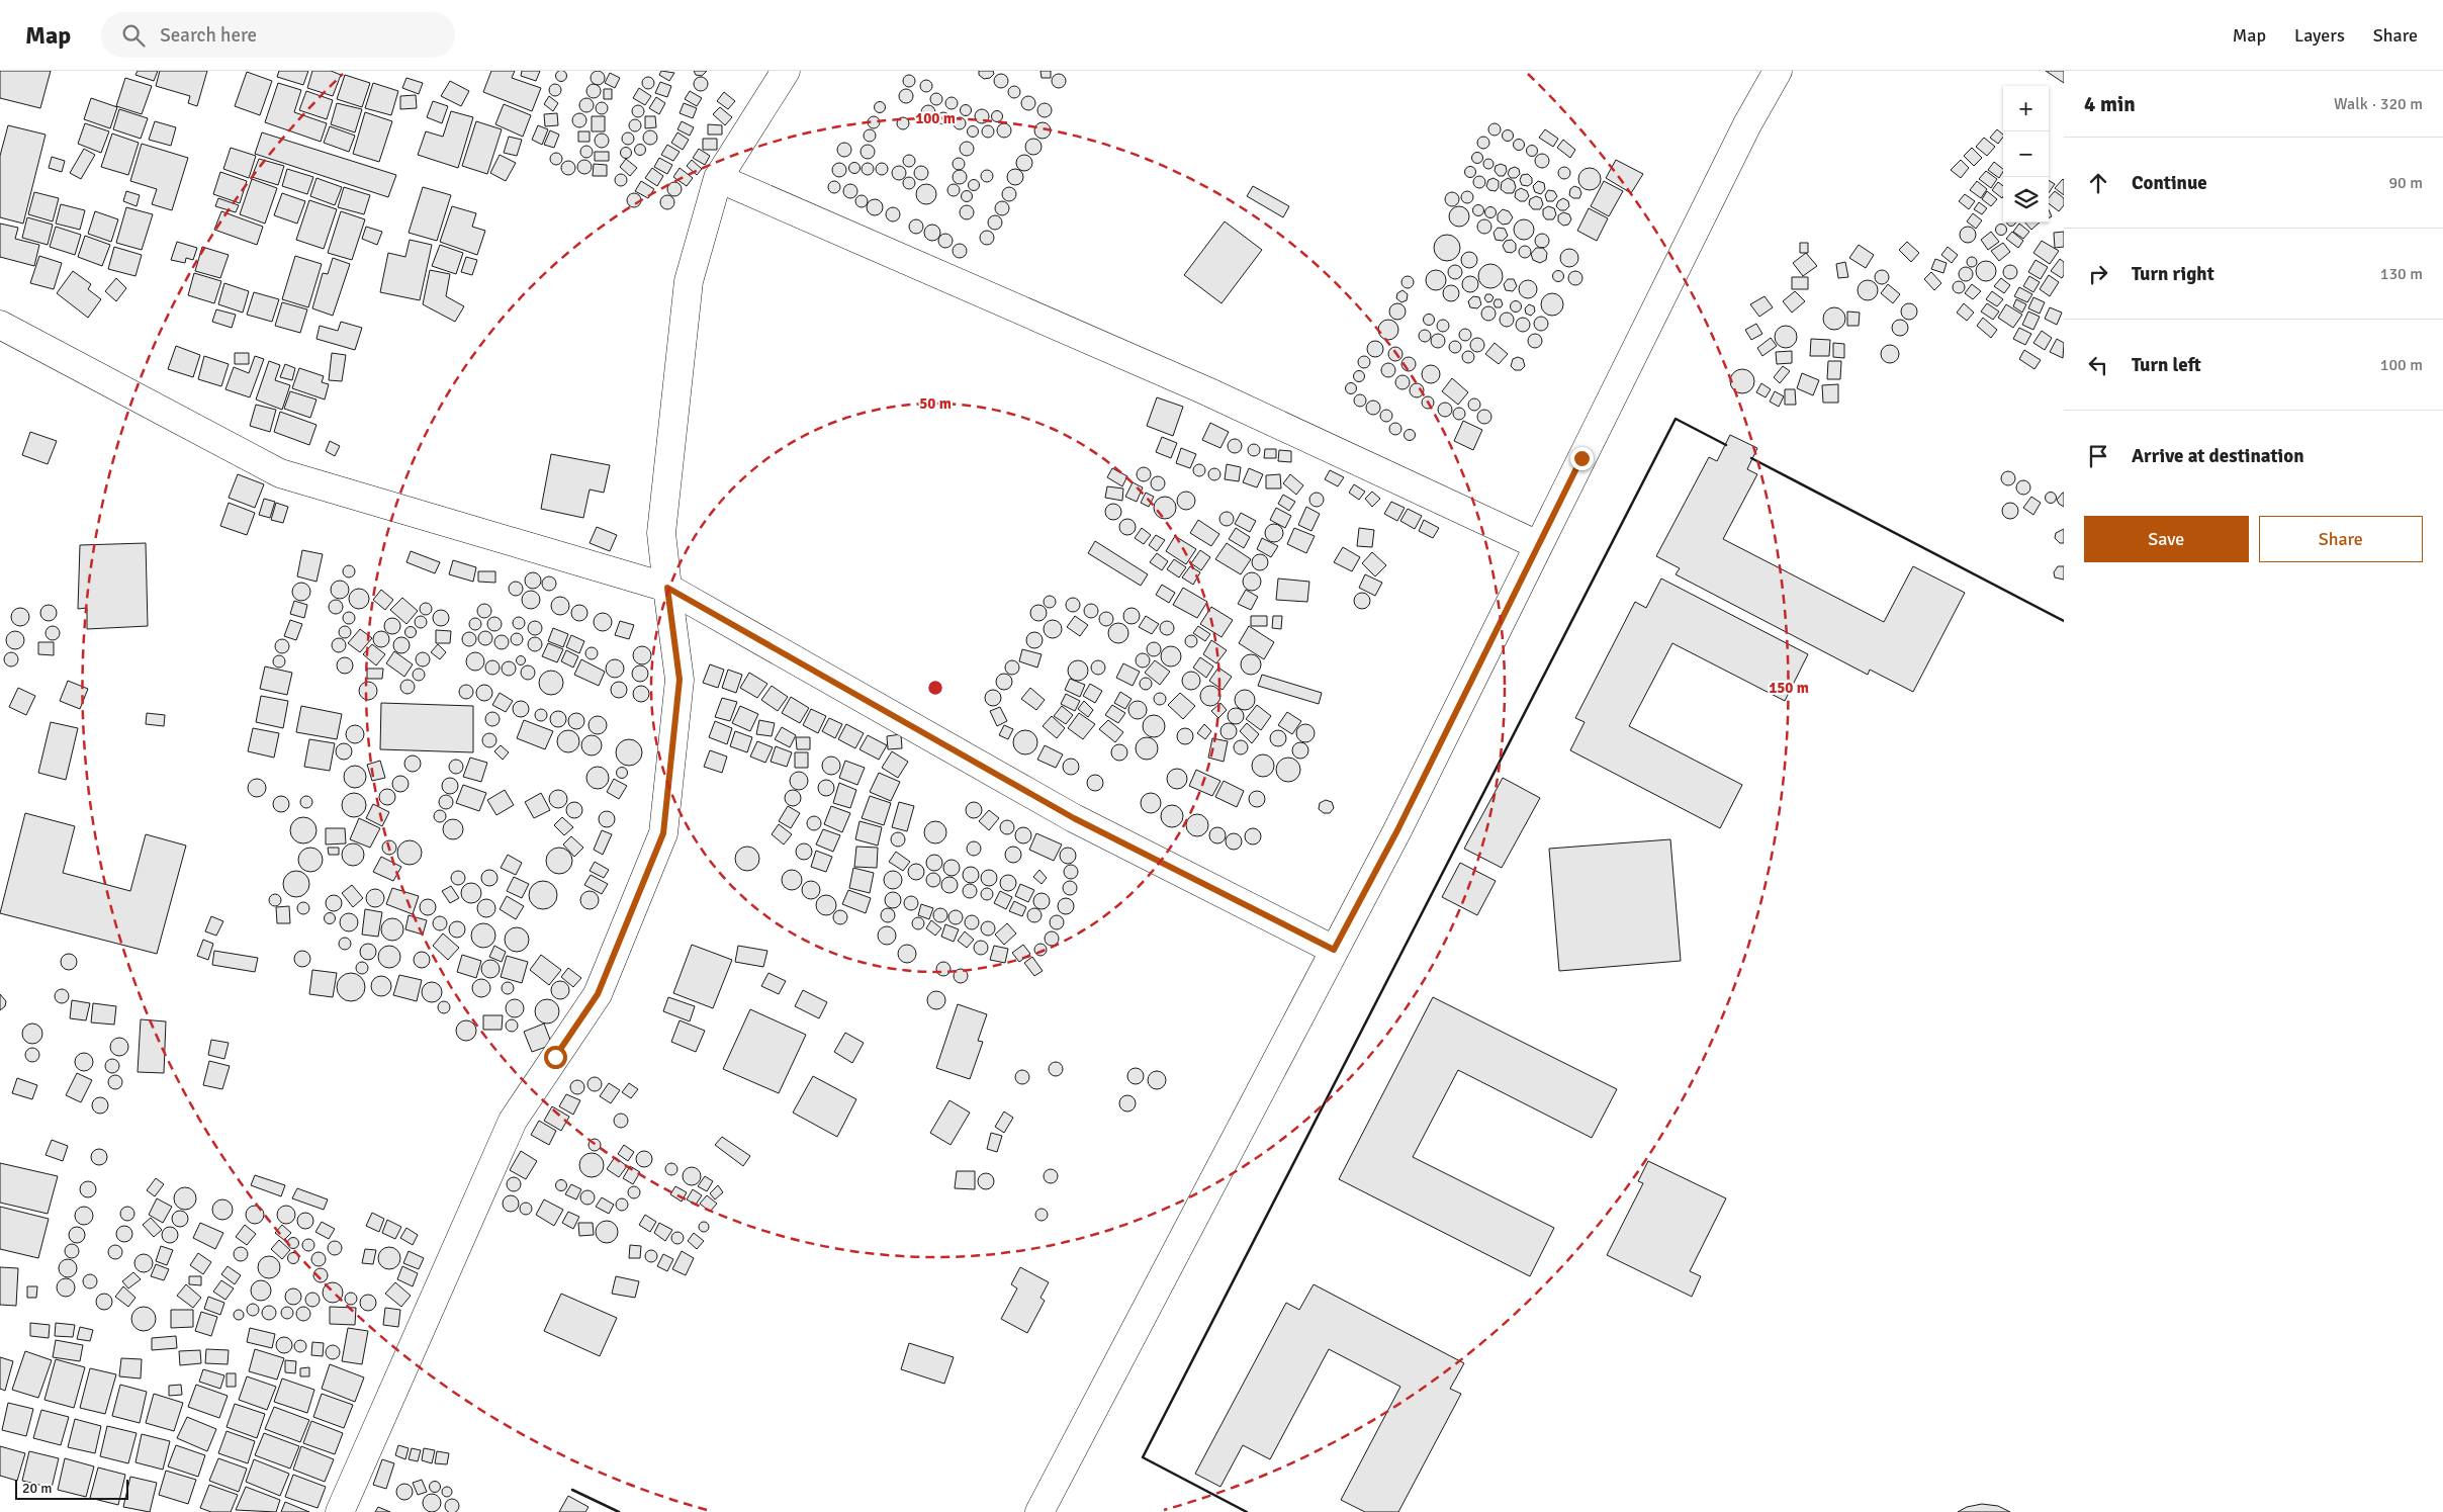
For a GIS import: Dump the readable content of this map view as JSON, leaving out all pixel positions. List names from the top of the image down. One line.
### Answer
{"scale_bar":"20 m","page":{"header":"Map","search":"Search here","nav":["Map","Layers","Share"],"heading":["4 min","Walk · 320 m"],"map_buttons":["+","−"],"list":[["Continue","90 m"],["Turn right","130 m"],["Turn left","100 m"],"Arrive at destination"],"buttons":["Save","Share"],"scale":"20 m"},"rings":["100 m","50 m","150 m"]}
